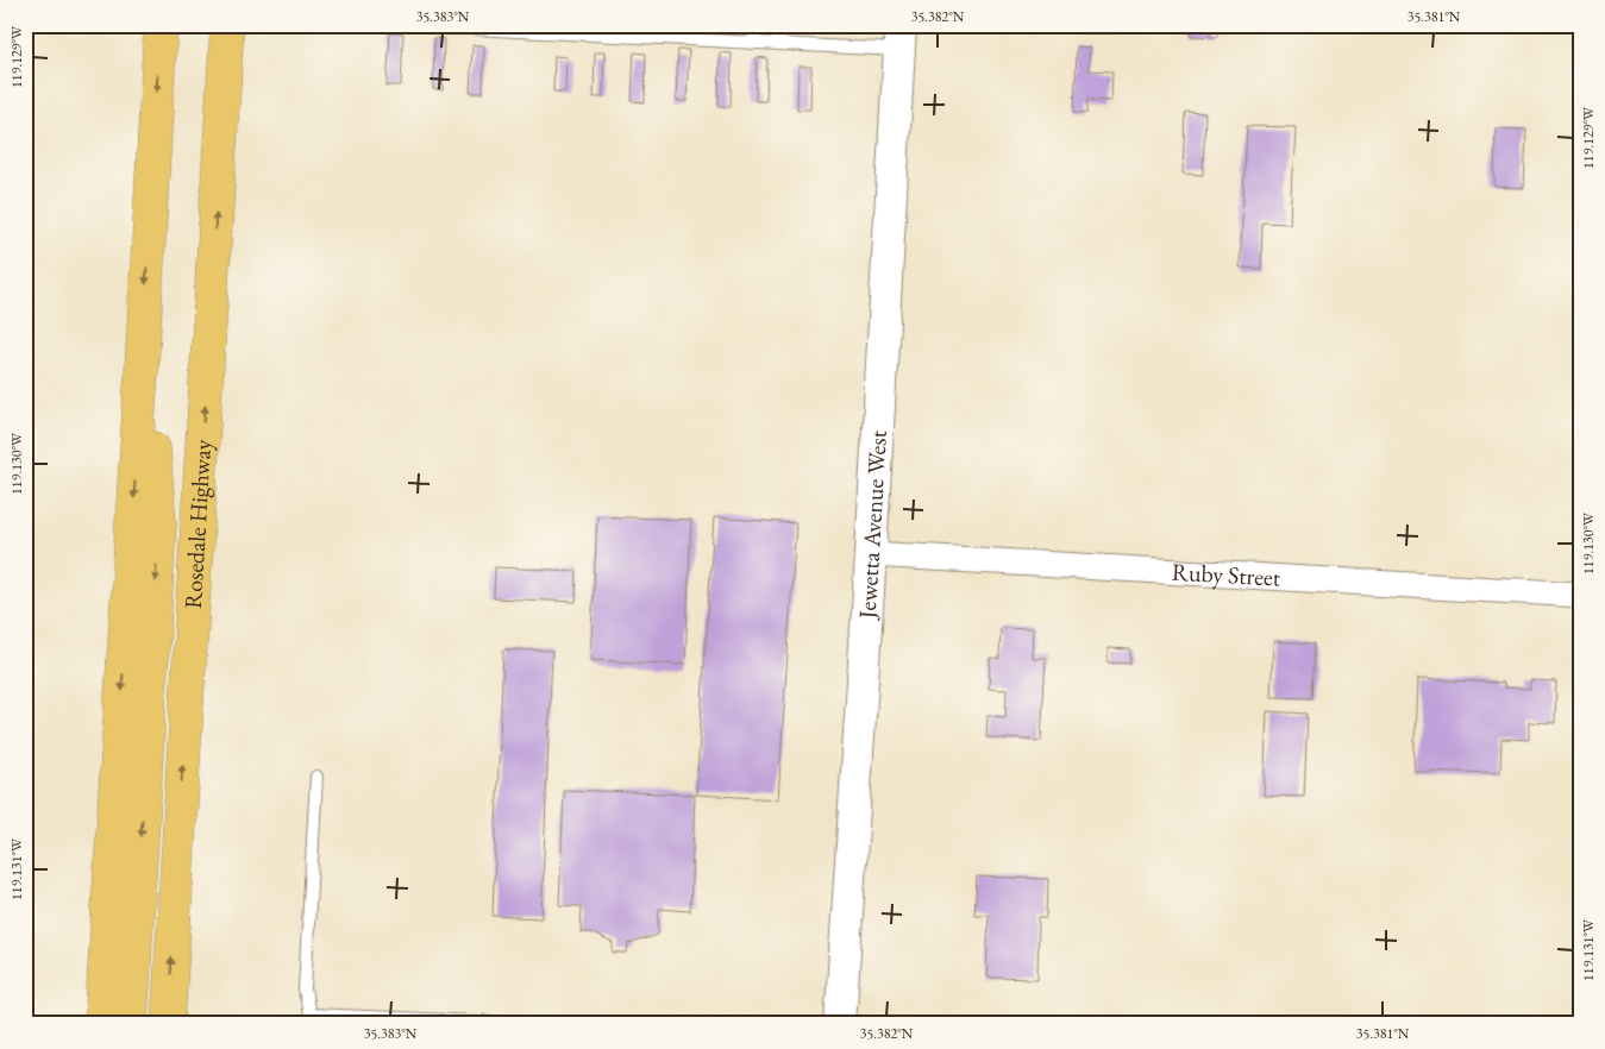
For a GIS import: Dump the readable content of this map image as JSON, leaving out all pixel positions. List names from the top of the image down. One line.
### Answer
{"streets":{"main road":["Rosedale Highway"],"street":["Jewetta Avenue West","Ruby Street"]},"crossings":[["Jewetta Avenue West","Ruby Street"]],"coordinates":["35.383°N","35.382°N","35.381°N","119.129°W","119.130°W","119.131°W"]}
